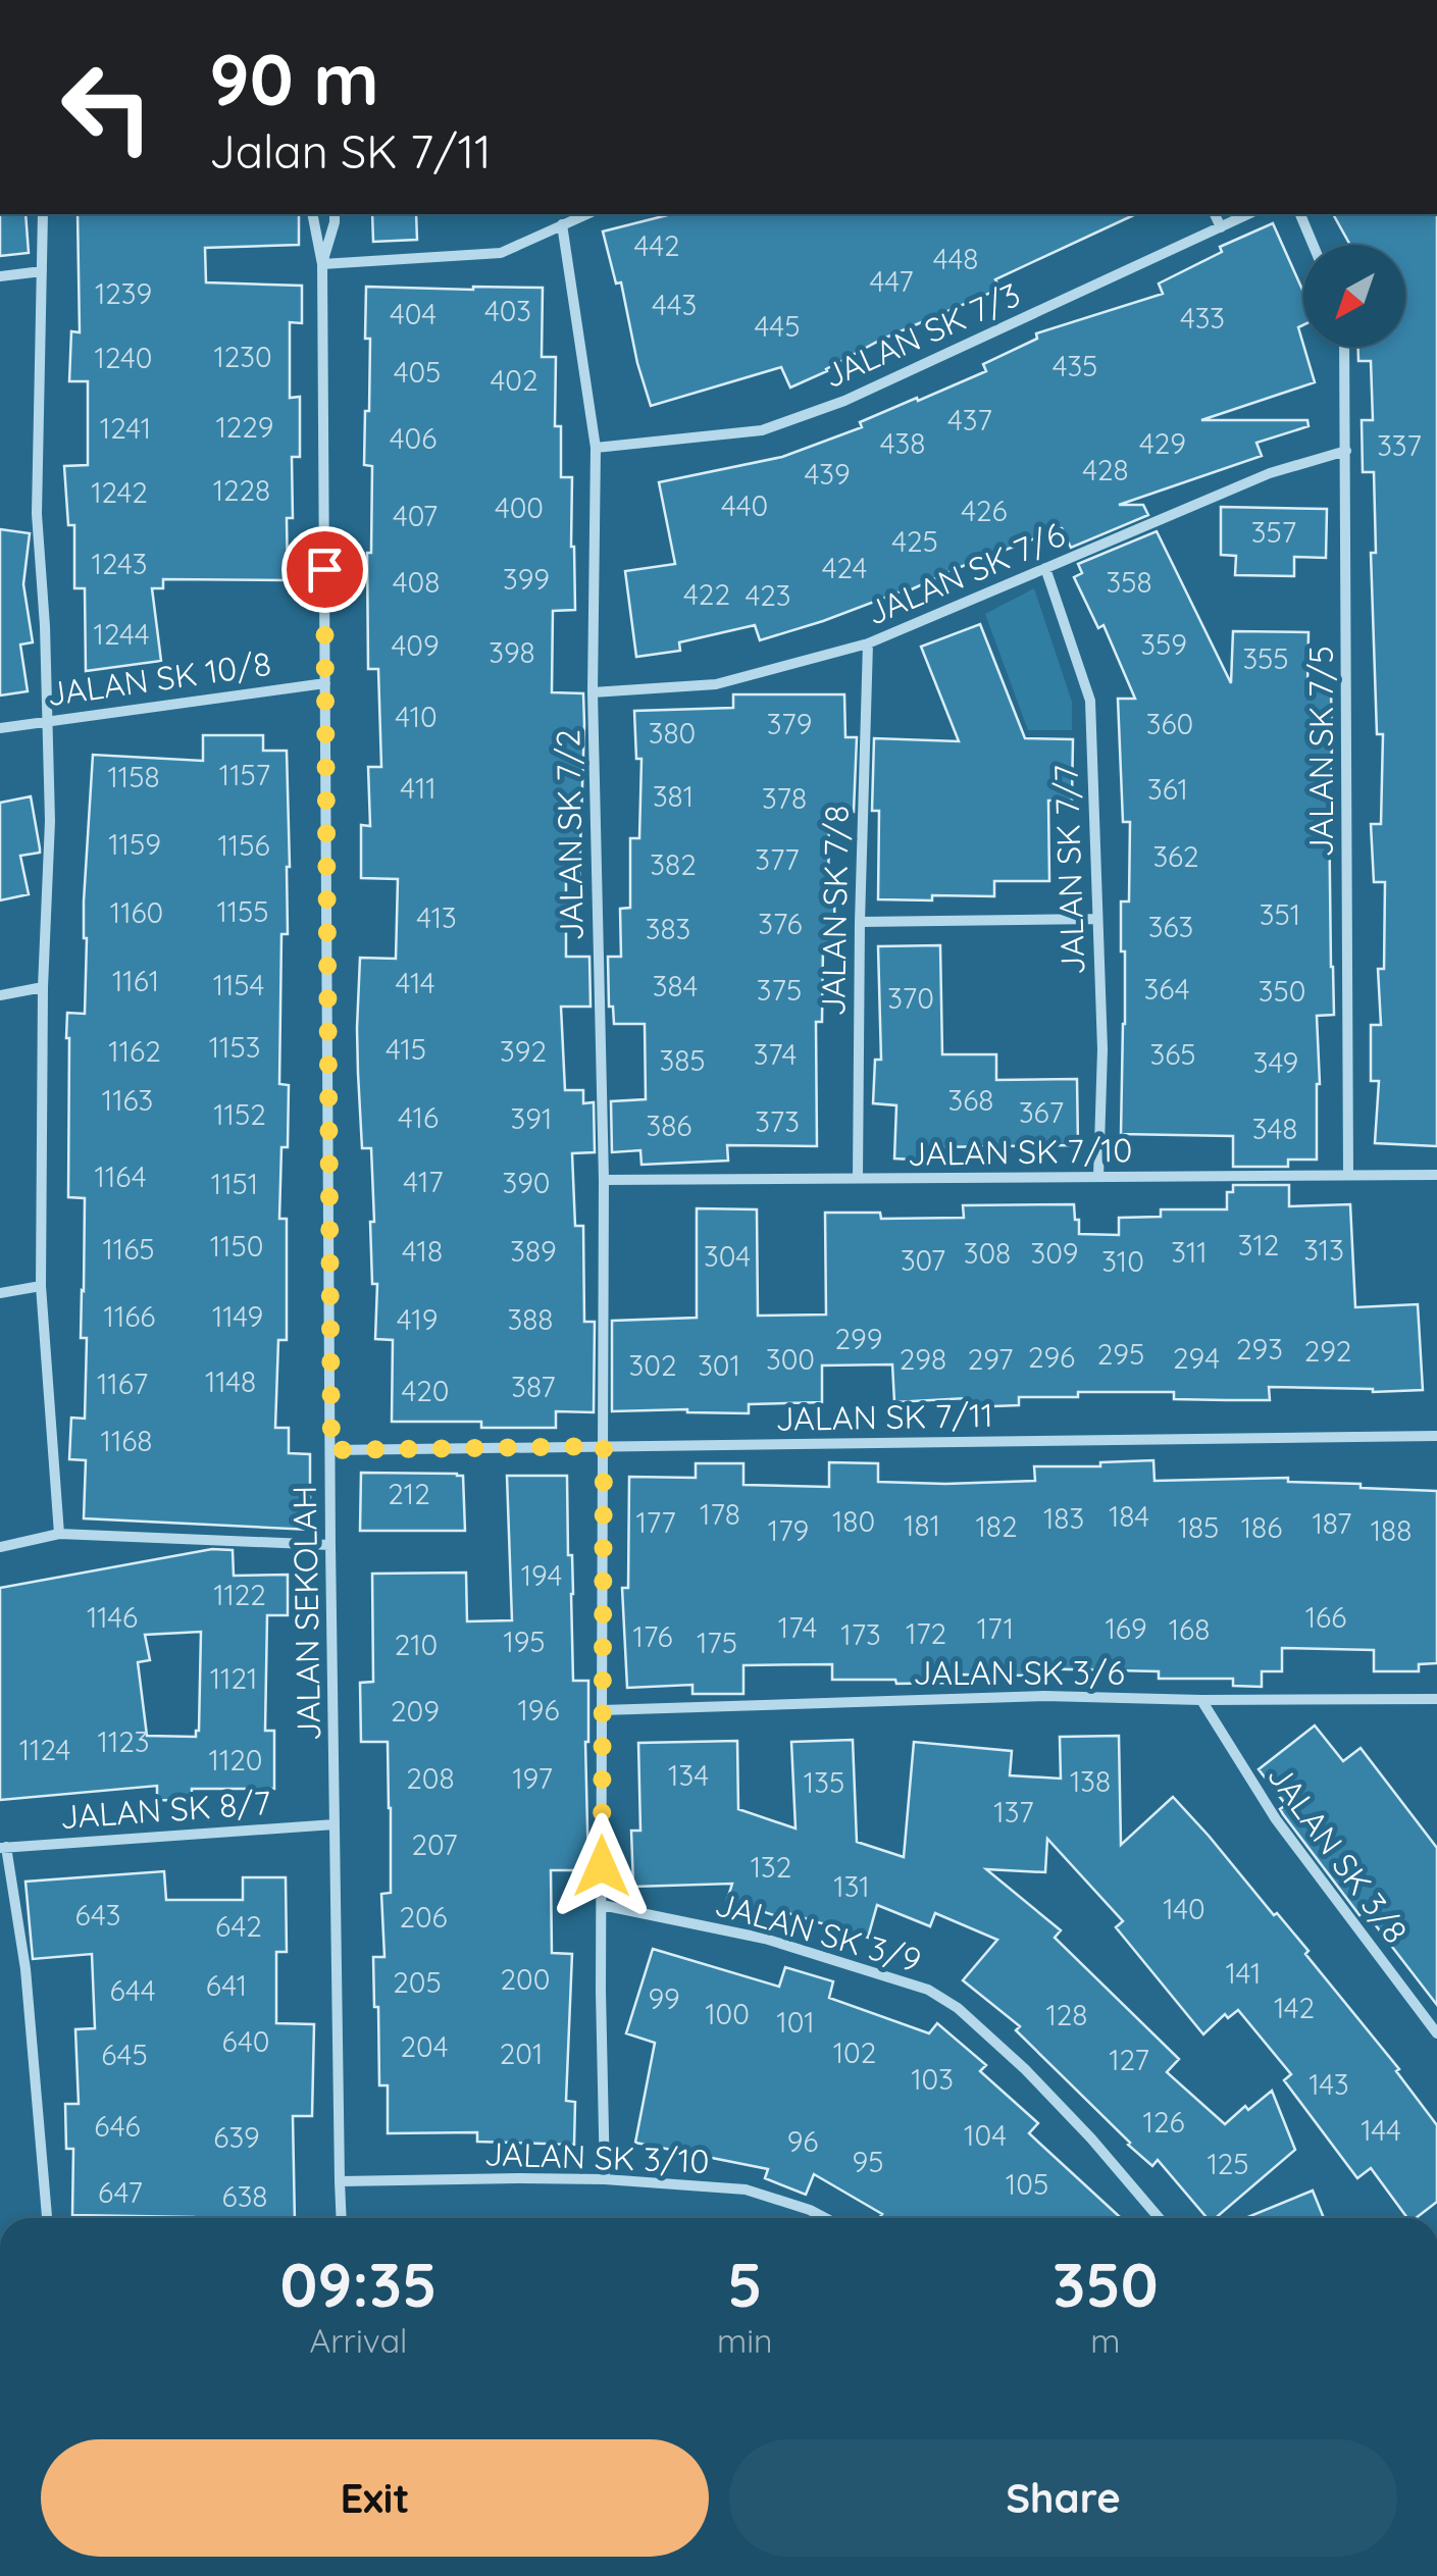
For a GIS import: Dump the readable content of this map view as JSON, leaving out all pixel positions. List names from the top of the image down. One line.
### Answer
{"streets":{"street":["JALAN SK 7/3","JALAN SK 7/6","JALAN SK 10/8","JALAN SK 7/5","JALAN SK 7/2","JALAN SK 7/7","JALAN SK 7/8","JALAN SK 7/10","JALAN SK 7/11","JALAN SEKOLAH","JALAN SK 3/6","JALAN SK 8/7","JALAN SK 3/8","JALAN SK 3/9","JALAN SK 3/10"]},"crossings":[["JALAN SK 7/3","JALAN SK 7/2"],["JALAN SK 7/6","JALAN SK 7/5"],["JALAN SK 7/6","JALAN SK 7/2"],["JALAN SK 7/6","JALAN SK 7/7"],["JALAN SK 7/6","JALAN SK 7/8"],["JALAN SK 10/8","JALAN SEKOLAH"],["JALAN SK 7/5","JALAN SK 7/10"],["JALAN SK 7/2","JALAN SK 7/10"],["JALAN SK 7/2","JALAN SK 7/11"],["JALAN SK 7/2","JALAN SK 3/6"],["JALAN SK 7/2","JALAN SK 3/9"],["JALAN SK 7/2","JALAN SK 3/10"],["JALAN SK 7/7","JALAN SK 7/10"],["JALAN SK 7/8","JALAN SK 7/10"],["JALAN SK 7/11","JALAN SEKOLAH"],["JALAN SEKOLAH","JALAN SK 8/7"],["JALAN SEKOLAH","JALAN SK 3/10"],["JALAN SK 3/6","JALAN SK 3/8"]],"house_numbers":["442","448","447","1239","443","403","404","433","445","1230","1240","435","405","402","437","1229","1241","406","438","429","337","428","439","1228","1242","440","400","426","407","357","425","1243","424","399","408","358","422","423","1244","359","409","398","355","410","379","360","380","1157","1158","411","361","381","378","1159","1156","362","377","382","1155","1160","351","413","376","363","383","1161","414","1154","384","364","375","350","370","1153","415","1162","392","374","365","385","349","1163","368","367","1152","416","391","373","386","348","1164","417","390","1151","312","1150","1165","313","418","389","311","308","309","304","307","310","1166","1149","419","388","299","293","292","295","296","294","300","298","297","302","301","1148","1167","387","420","1168","212","178","184","183","180","177","187","181","182","185","186","179","188","194","1122","1146","166","174","171","169","168","172","173","176","195","175","210","1121","196","209","1123","1124","1120","134","208","197","138","135","137","207","132","131","140","643","206","642","141","200","205","641","644","99","142","100","128","101","640","204","102","201","645","127","103","143","126","646","144","104","639","96","95","125","105","647","638"],"north":"bottom left","page":{"turn":["90 m","Jalan SK 7/11"],"eta":["09:35","Arrival","5","min","350","m"],"buttons":["Exit","Share"]}}
